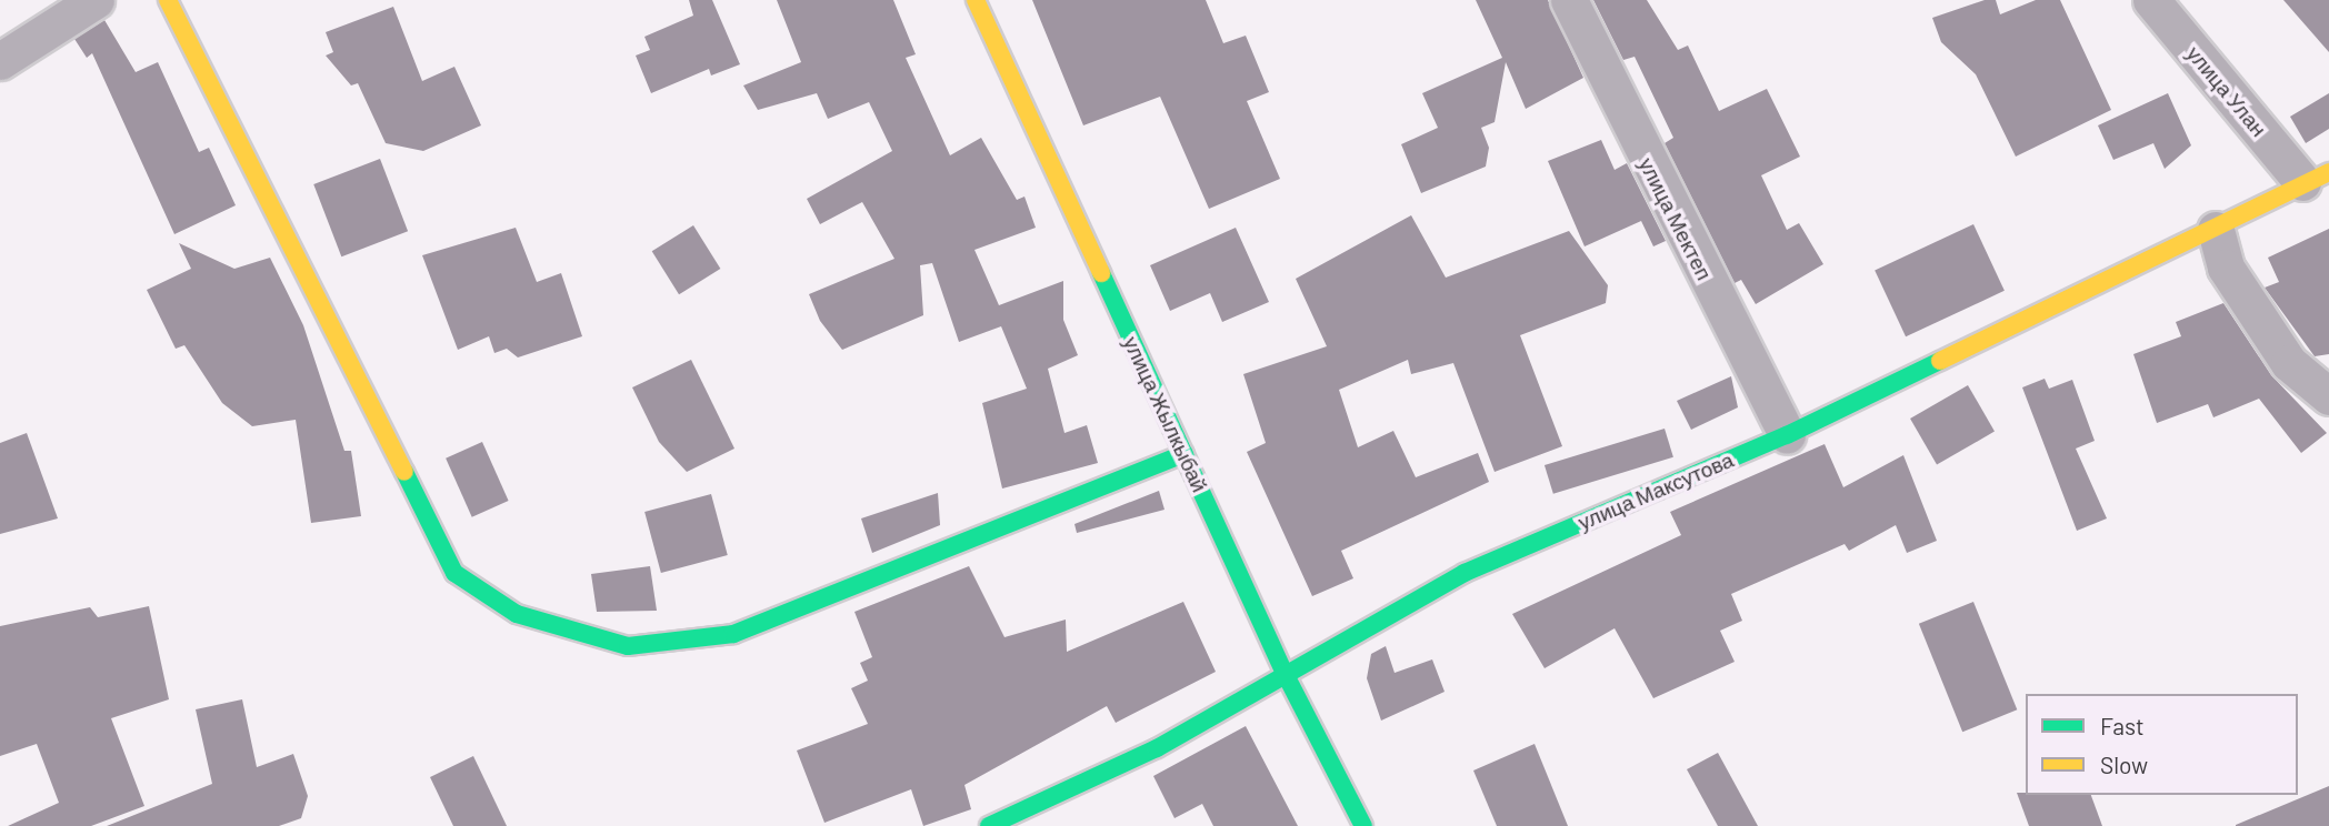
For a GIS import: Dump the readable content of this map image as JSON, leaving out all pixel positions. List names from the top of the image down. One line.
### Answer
{"streets":{"street":["улица Улан","улица Мектеп","улица Жылкыбай","улица Максутова"]},"crossings":[["улица Улан","улица Максутова"],["улица Мектеп","улица Максутова"],["улица Жылкыбай","улица Максутова"]],"legend":["Fast","Slow"]}
